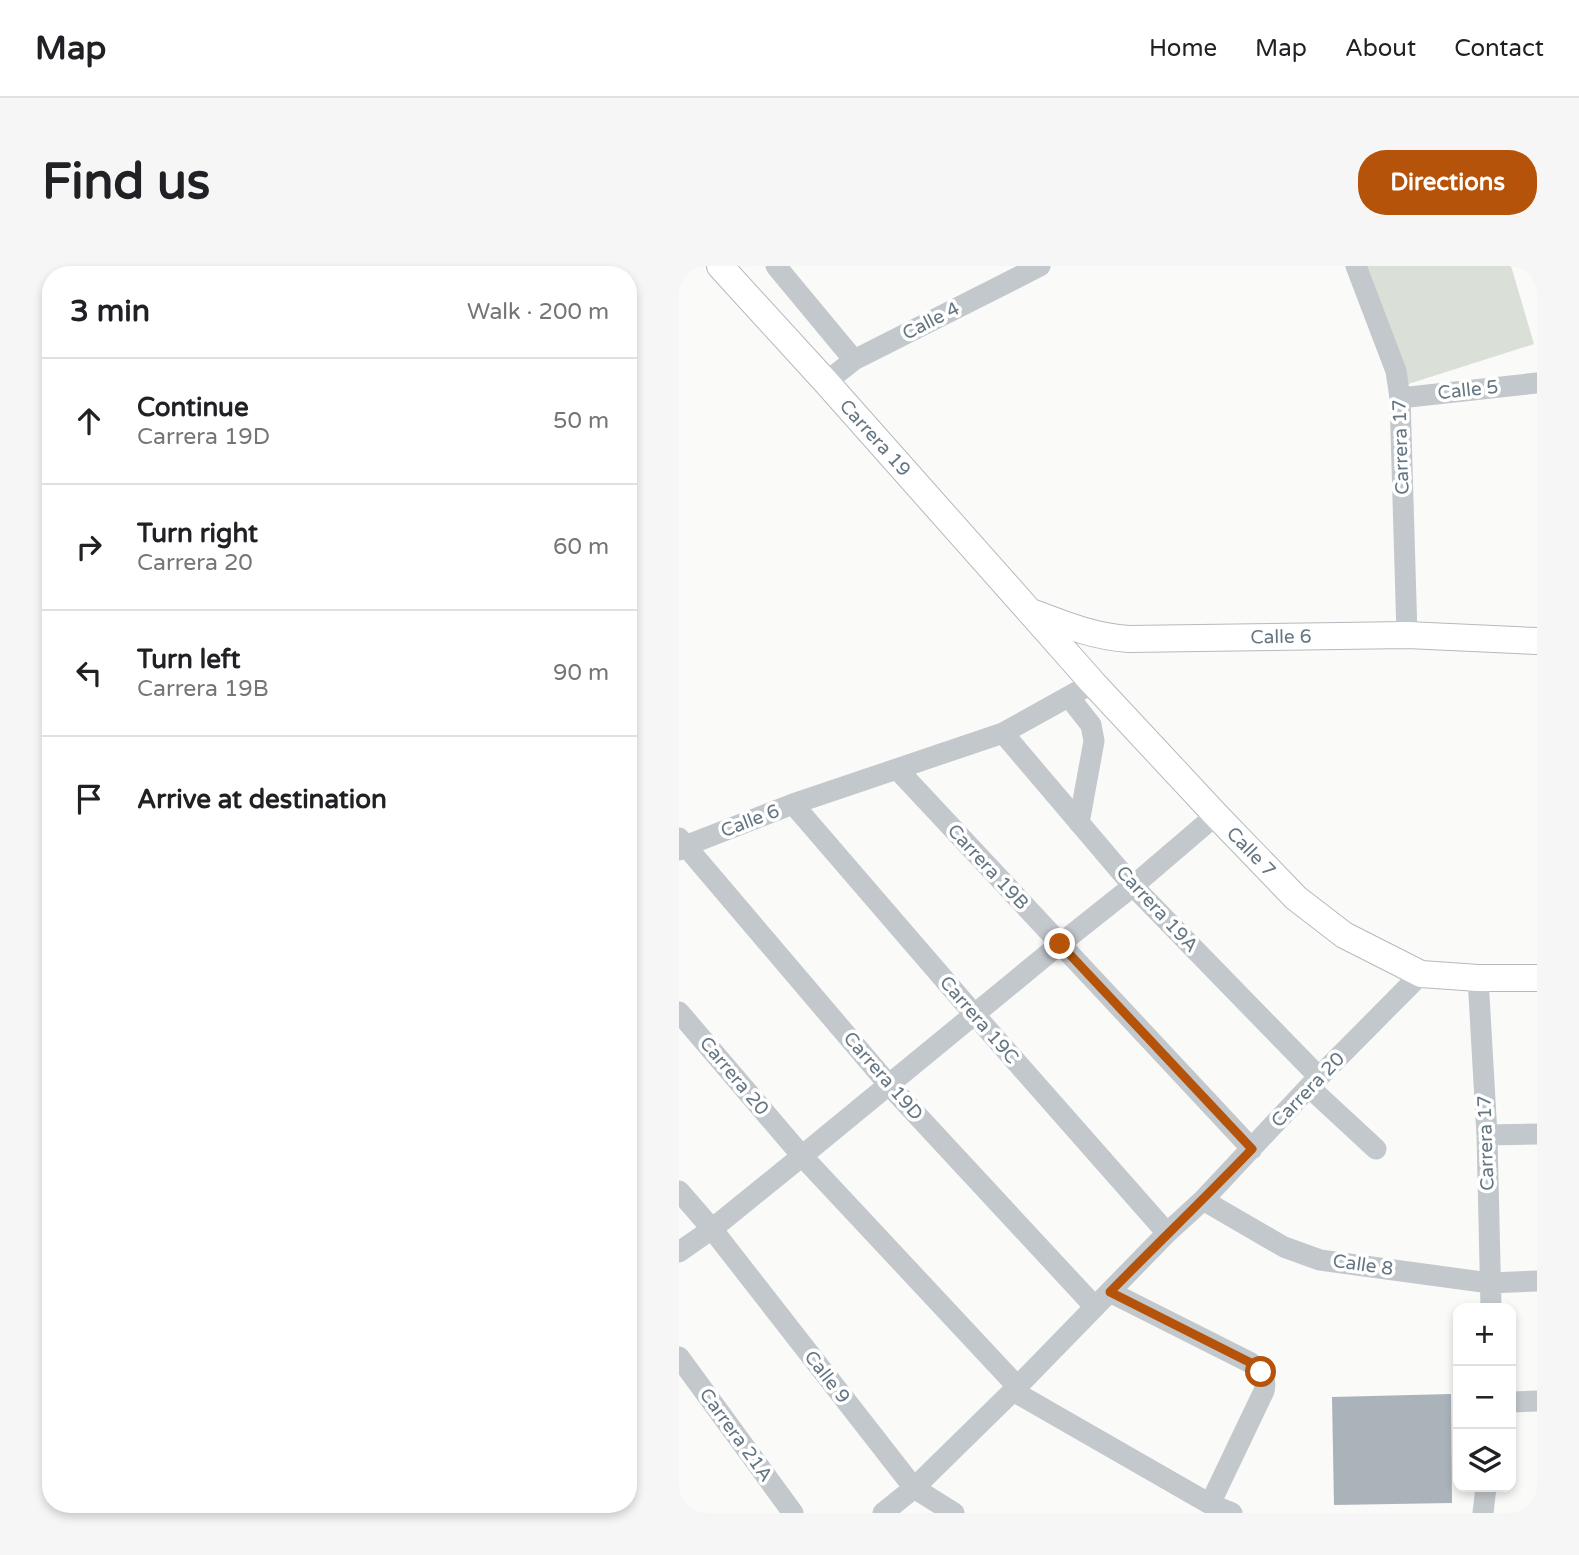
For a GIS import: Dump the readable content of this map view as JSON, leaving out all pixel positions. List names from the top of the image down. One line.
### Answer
{"streets":{"main road":["Carrera 19","Calle 6","Calle 7"],"street":["Calle 4","Calle 5","Carrera 17","Carrera 19B","Carrera 19A","Carrera 19C","Carrera 20","Carrera 19D","Calle 8","Calle 9","Carrera 21A"]},"crossings":[["Calle 4","Carrera 19"],["Calle 5","Carrera 17"],["Carrera 19","Calle 6"],["Carrera 19","Calle 7"],["Carrera 17","Calle 6"],["Carrera 17","Calle 7"],["Carrera 17","Calle 8"],["Calle 6","Calle 7"],["Calle 6","Carrera 19B"],["Calle 6","Carrera 19A"],["Calle 6","Carrera 19C"],["Calle 6","Carrera 19D"],["Calle 7","Carrera 20"],["Carrera 19B","Carrera 20"],["Carrera 19A","Carrera 20"],["Carrera 19C","Carrera 20"],["Carrera 20","Carrera 19D"],["Carrera 20","Calle 8"],["Carrera 20","Calle 9"]],"page":{"header":"Map","nav":["Home","Map","About","Contact"],"buttons":"Directions","title":"Find us","heading":["3 min","Walk · 200 m"],"list":[["Continue","Carrera 19D","50 m"],["Turn right","Carrera 20","60 m"],["Turn left","Carrera 19B","90 m"],"Arrive at destination"],"map_buttons":["+","−"]}}
